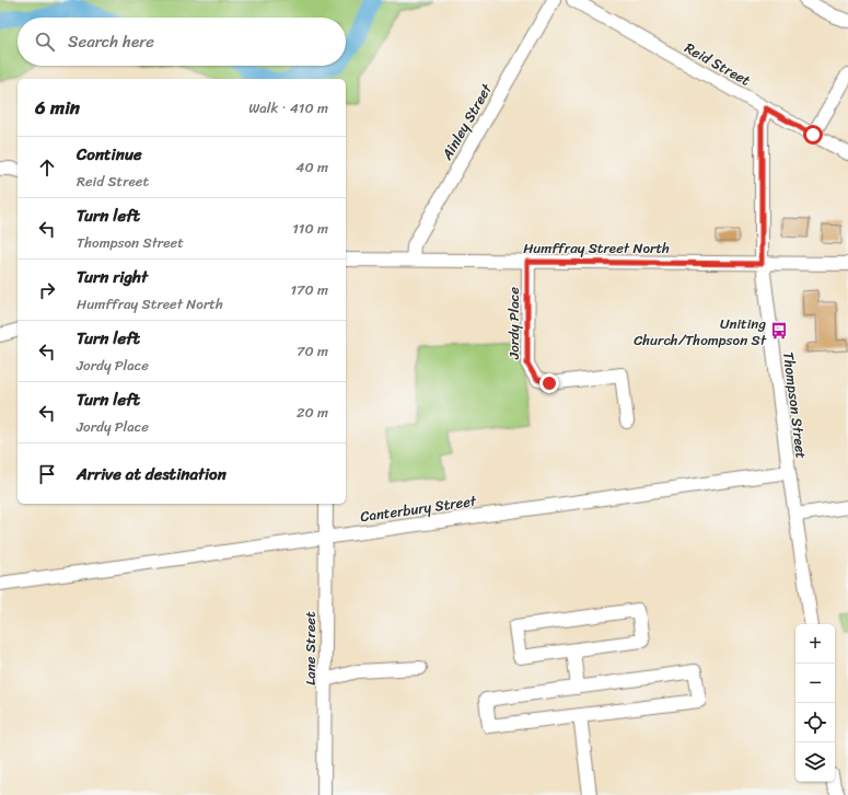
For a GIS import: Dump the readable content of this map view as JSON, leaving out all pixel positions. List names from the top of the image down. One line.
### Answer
{"streets":{"street":["Reid Street","Ainley Street","Humffray Street North","Jordy Place","Thompson Street","Canterbury Street","Lane Street"]},"crossings":[["Reid Street","Thompson Street"],["Ainley Street","Humffray Street North"],["Humffray Street North","Jordy Place"],["Humffray Street North","Thompson Street"],["Thompson Street","Canterbury Street"],["Canterbury Street","Lane Street"]],"places":{"bus stop":["Uniting Church/Thompson St"]},"page":{"search":"Search here","heading":["6 min","Walk · 410 m"],"list":[["Continue","Reid Street","40 m"],["Turn left","Thompson Street","110 m"],["Turn right","Humffray Street North","170 m"],["Turn left","Jordy Place","70 m"],["Turn left","Jordy Place","20 m"],"Arrive at destination"],"map_buttons":["+","−"]}}
